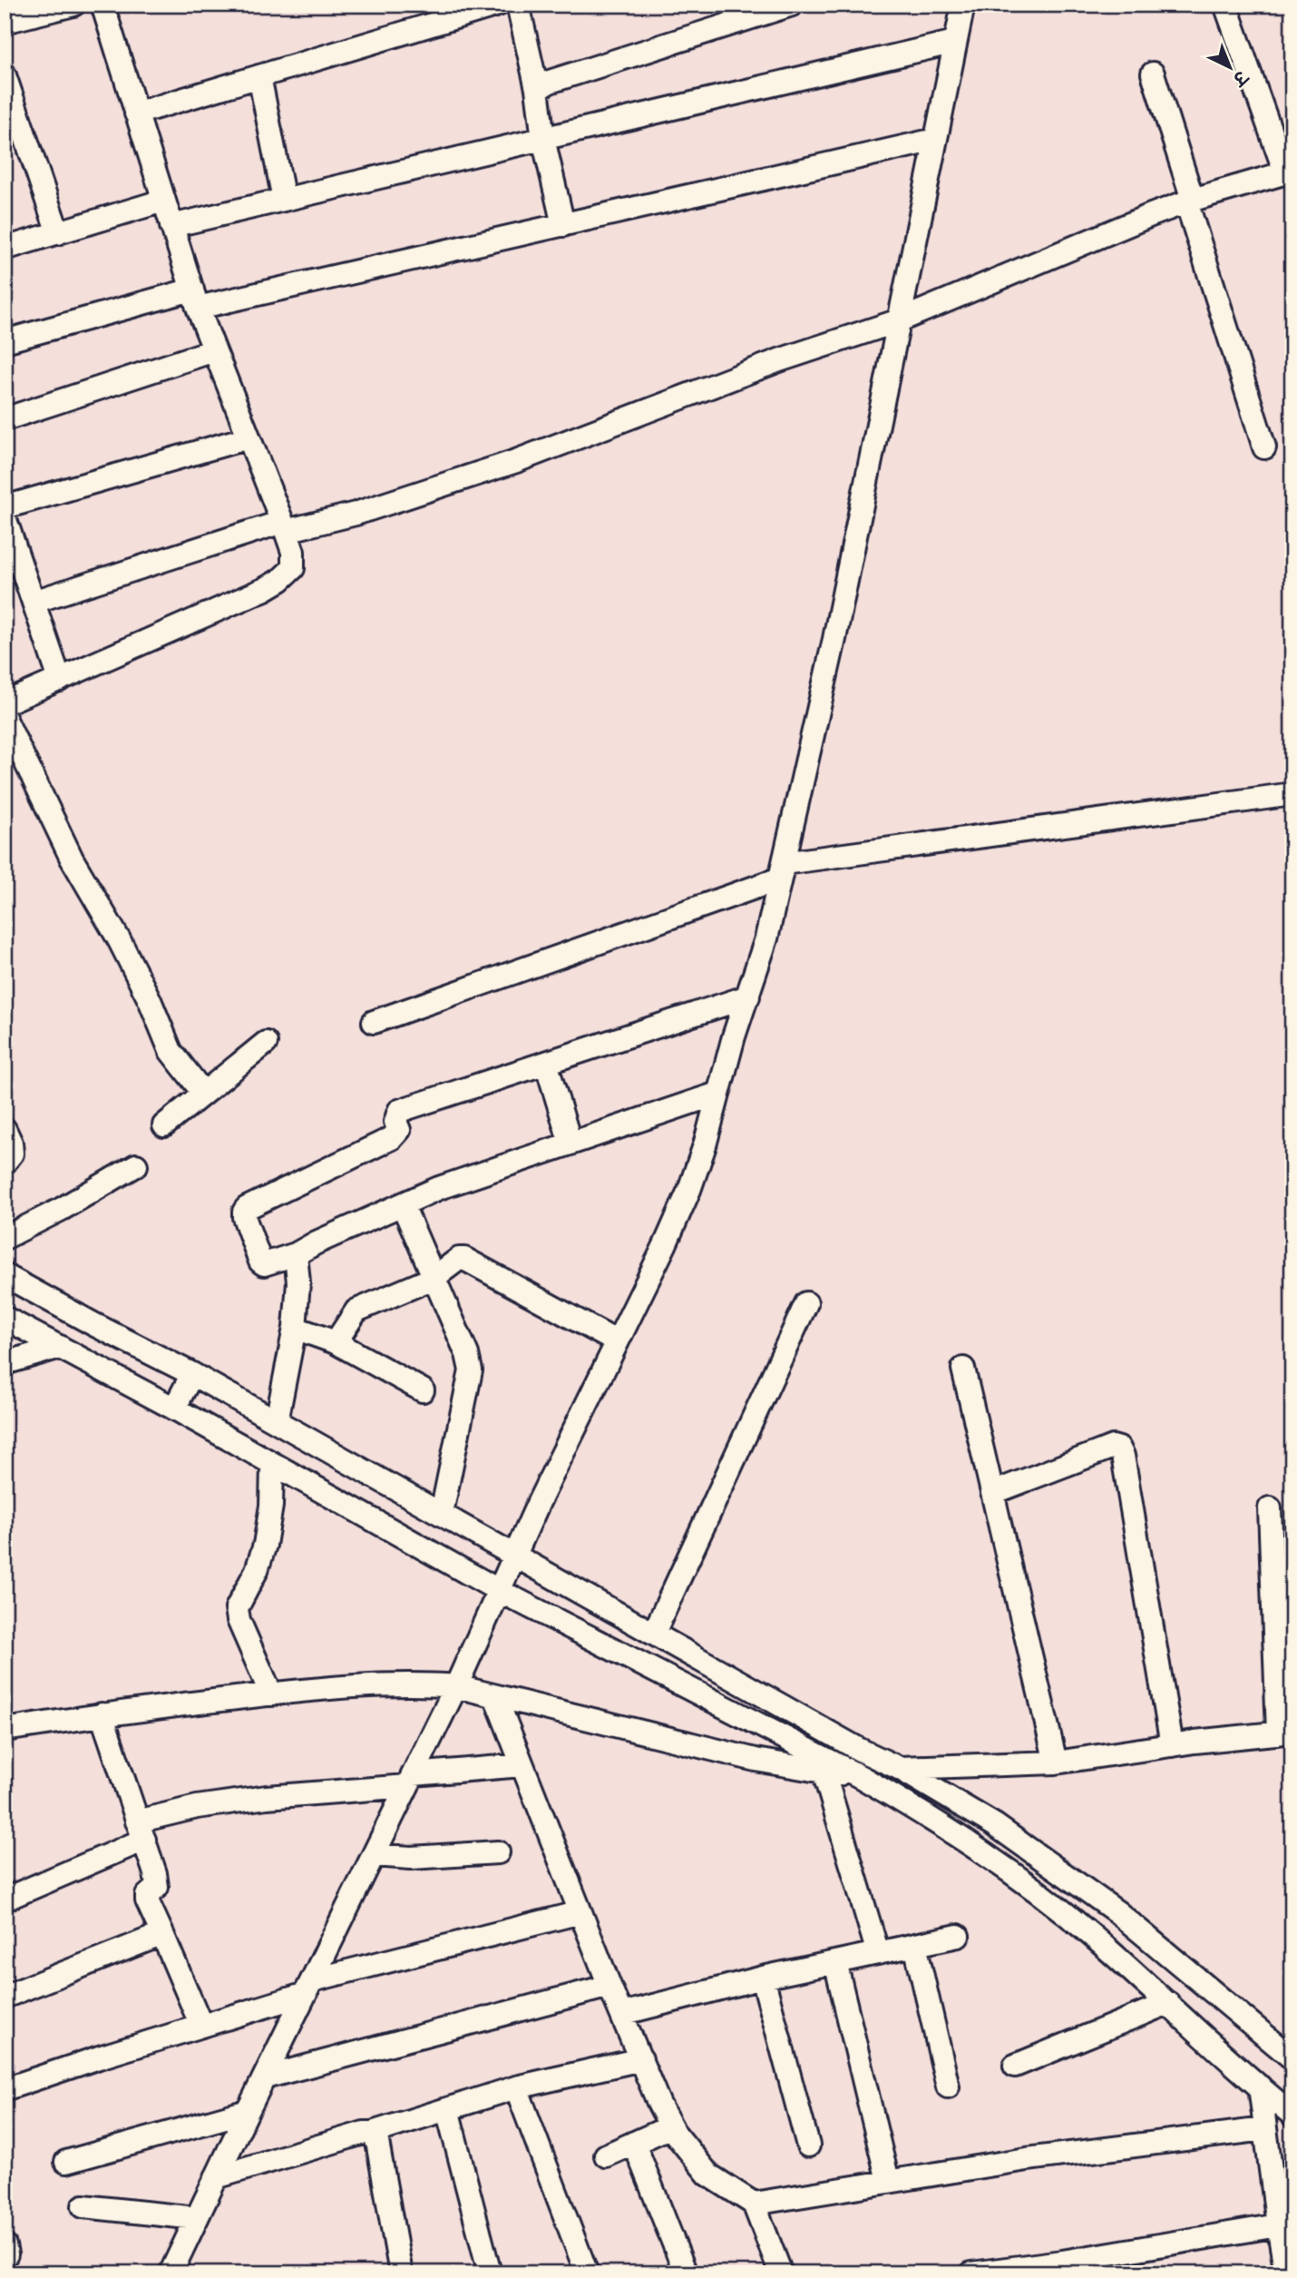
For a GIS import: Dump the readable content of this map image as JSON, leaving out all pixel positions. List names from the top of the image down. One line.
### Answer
{"north":"bottom right"}
